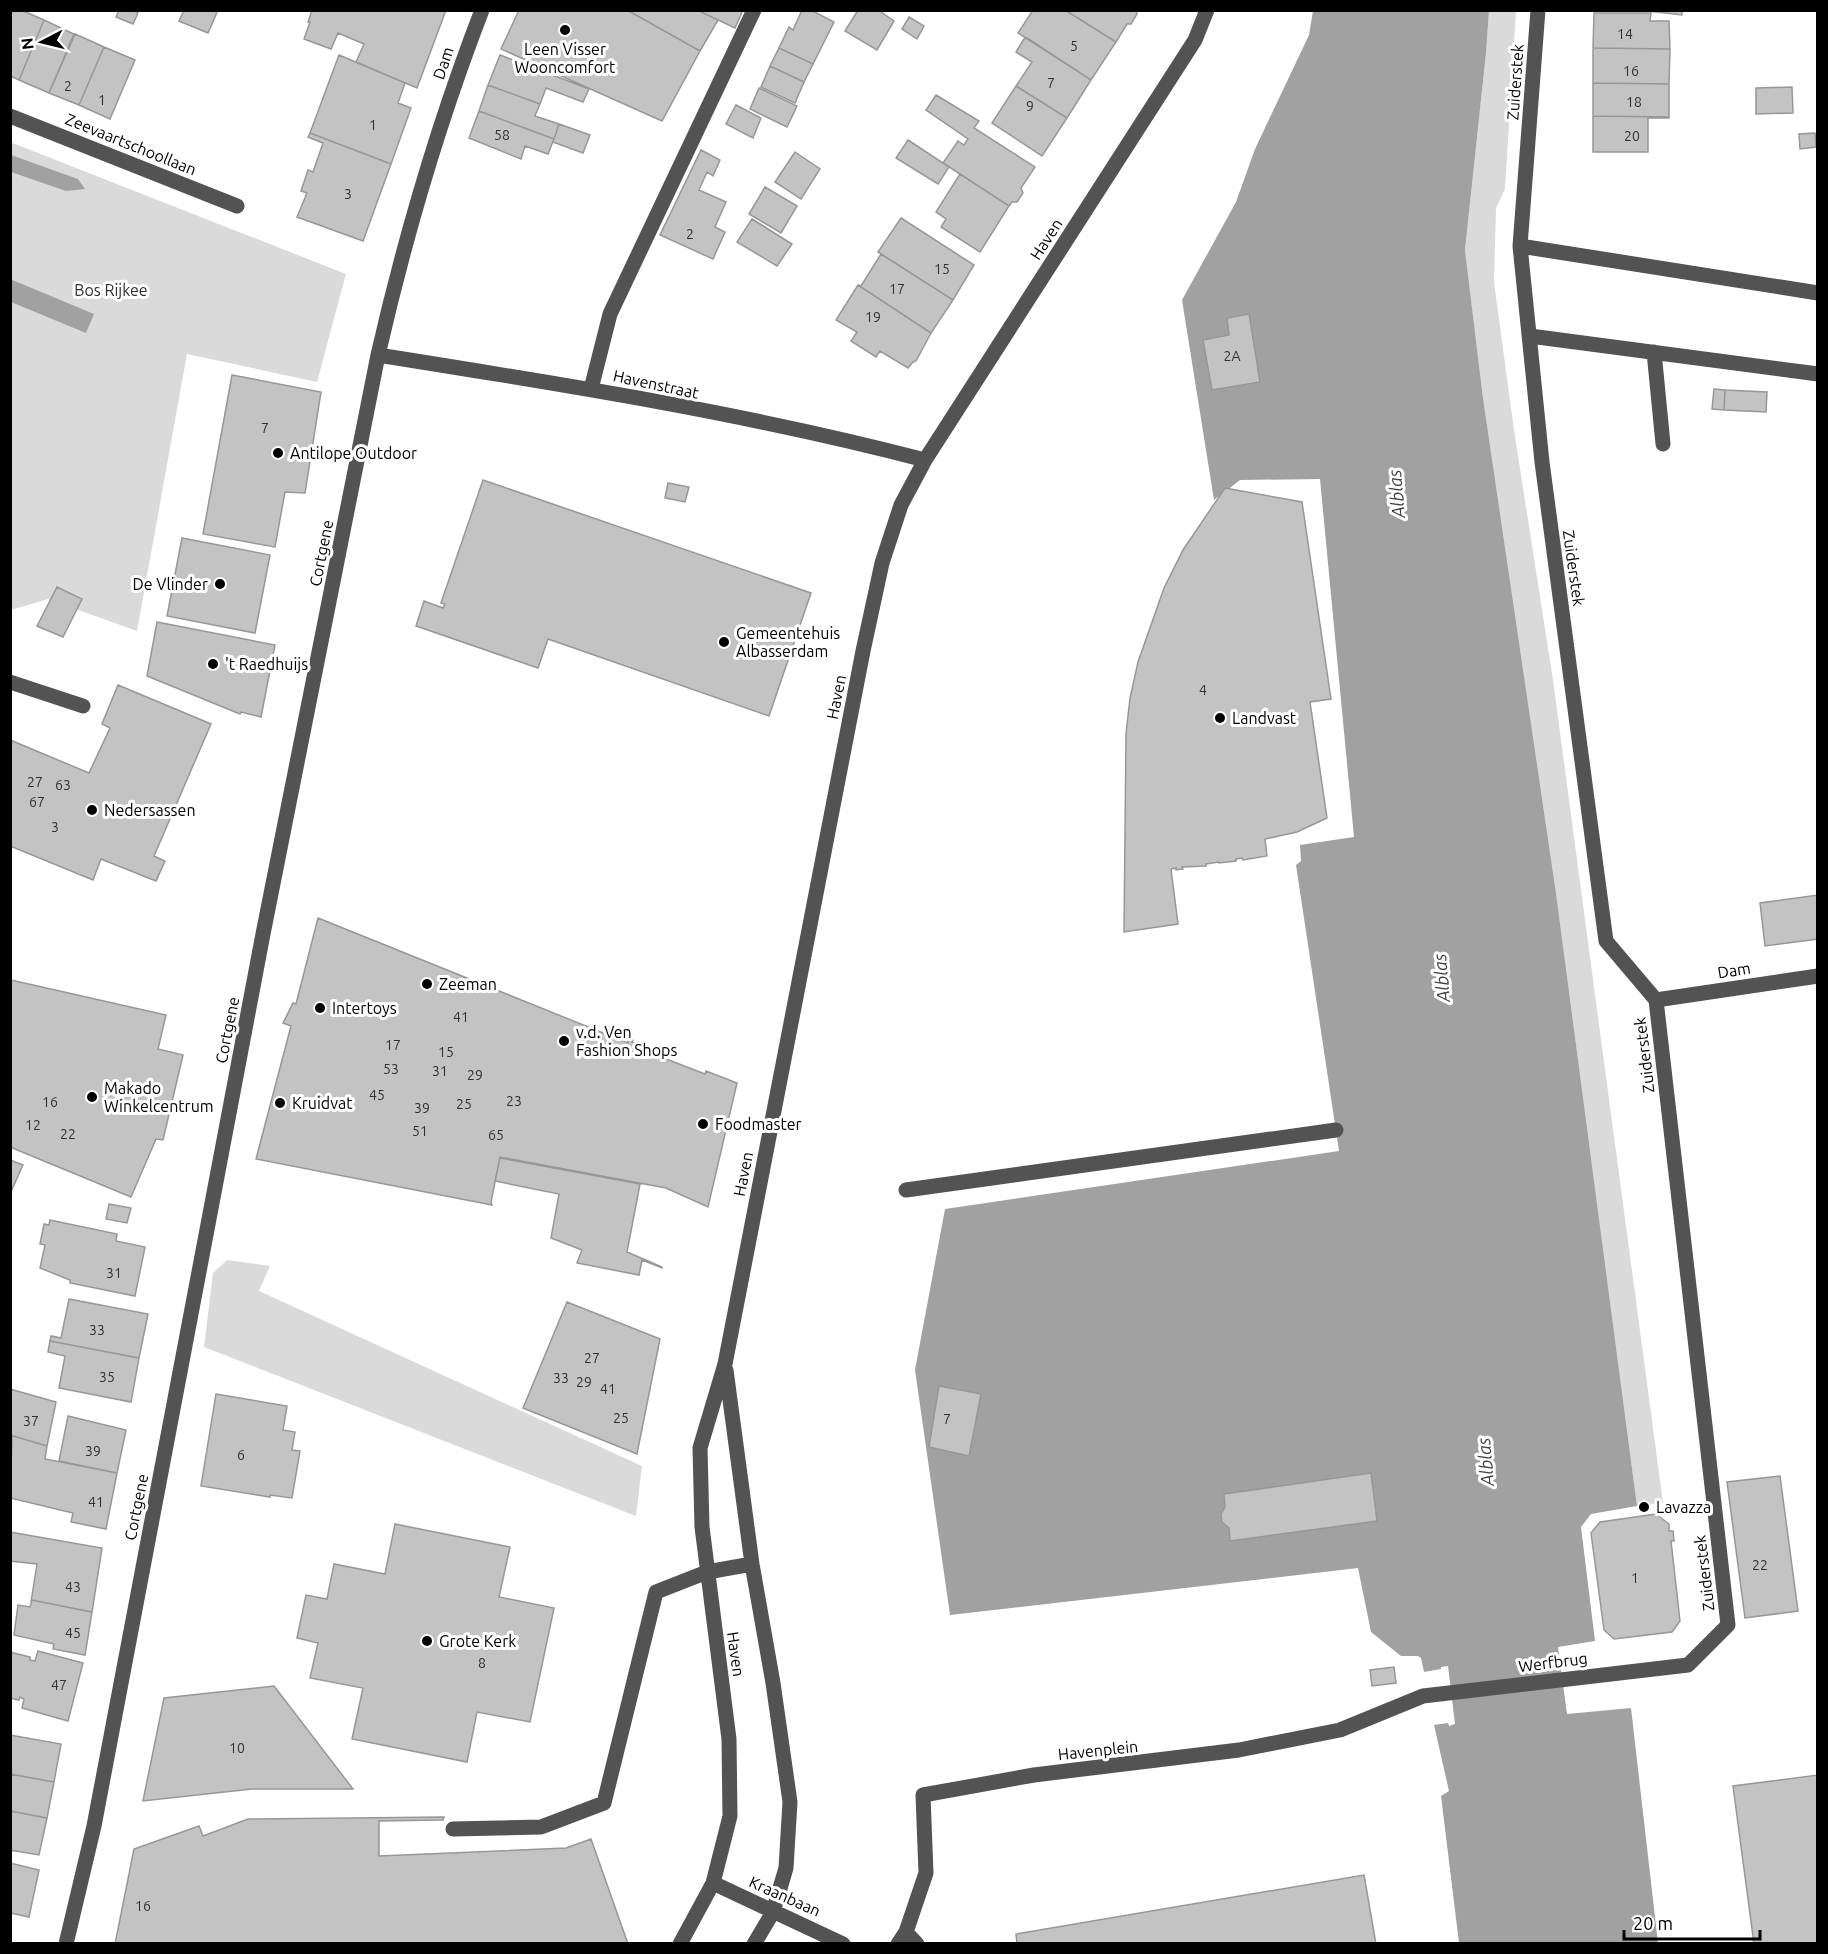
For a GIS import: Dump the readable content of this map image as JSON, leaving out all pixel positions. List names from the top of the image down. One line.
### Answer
{"streets":{"street":["Dam","Zuiderstek","Zeevaartschoollaan","Haven","Havenstraat","Cortgene","Werfbrug","Havenplein","Kraanbaan"]},"crossings":[["Dam","Zuiderstek"],["Dam","Cortgene"],["Zuiderstek","Werfbrug"],["Haven","Havenstraat"],["Haven","Kraanbaan"],["Havenstraat","Cortgene"],["Werfbrug","Havenplein"]],"water":["Alblas"],"parks":["Bos Rijkee"],"places":["Leen Visser Wooncomfort","Antilope Outdoor","De Vlinder","Gemeentehuis Albasserdam","'t Raedhuijs","Landvast","Nedersassen","Zeeman","Intertoys","v.d. Ven Fashion Shops","Makado Winkelcentrum","Kruidvat","Foodmaster","Lavazza","Grote Kerk"],"house_numbers":["14","5","16","7","2","1","18","9","1","58","20","3","2","15","17","19","2A","7","4","27","63","67","3","41","17","15","53","31","29","45","23","16","25","39","12","51","22","65","31","33","27","35","33","29","41","25","7","37","39","6","41","22","1","43","45","8","47","10","16"],"scale_bar":"20 m","north":"left"}
